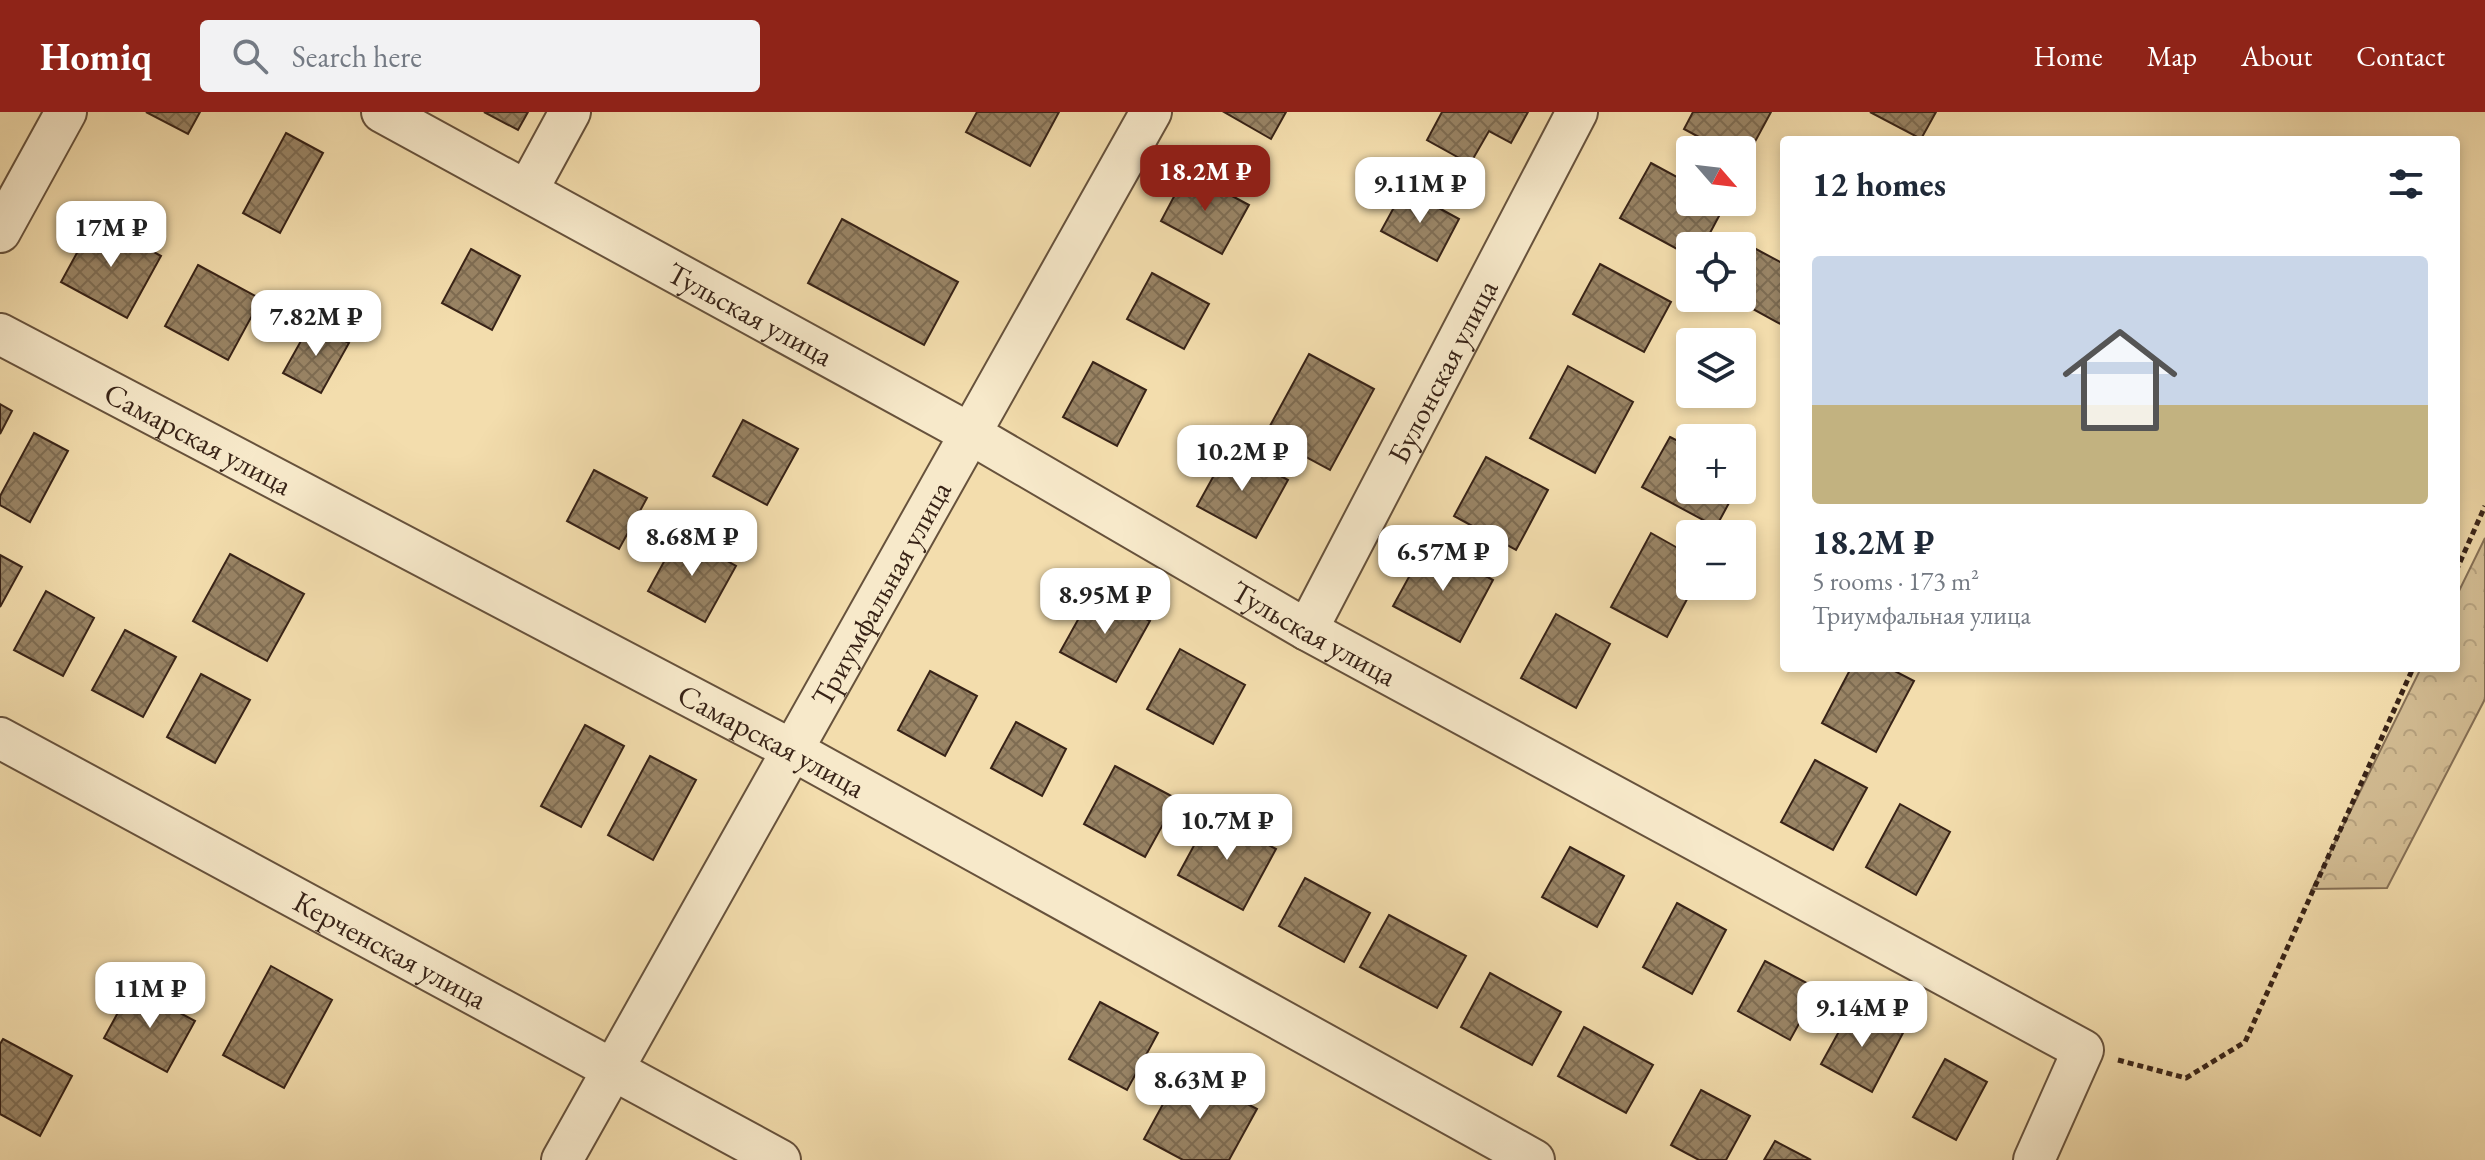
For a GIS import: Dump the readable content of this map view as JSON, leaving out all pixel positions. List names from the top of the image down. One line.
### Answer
{"streets":{"street":["Тульская улица","Булонская улица","Самарская улица","Триумфальная улица","Керченская улица"]},"crossings":[["Тульская улица","Булонская улица"],["Тульская улица","Триумфальная улица"],["Самарская улица","Триумфальная улица"],["Триумфальная улица","Керченская улица"]],"north":"bottom right","page":{"header":"Homiq","search":"Search here","nav":["Home","Map","About","Contact"],"map_buttons":["+","−"],"heading":"12 homes","price":["18.2M ₽","9.11M ₽","17M ₽","7.82M ₽","10.2M ₽","8.68M ₽","6.57M ₽","8.95M ₽","10.7M ₽","11M ₽","9.14M ₽","8.63M ₽"],"list":[{"name":"18.2M ₽","note":"5 rooms · 173 m² · Триумфальная улица"}]}}
